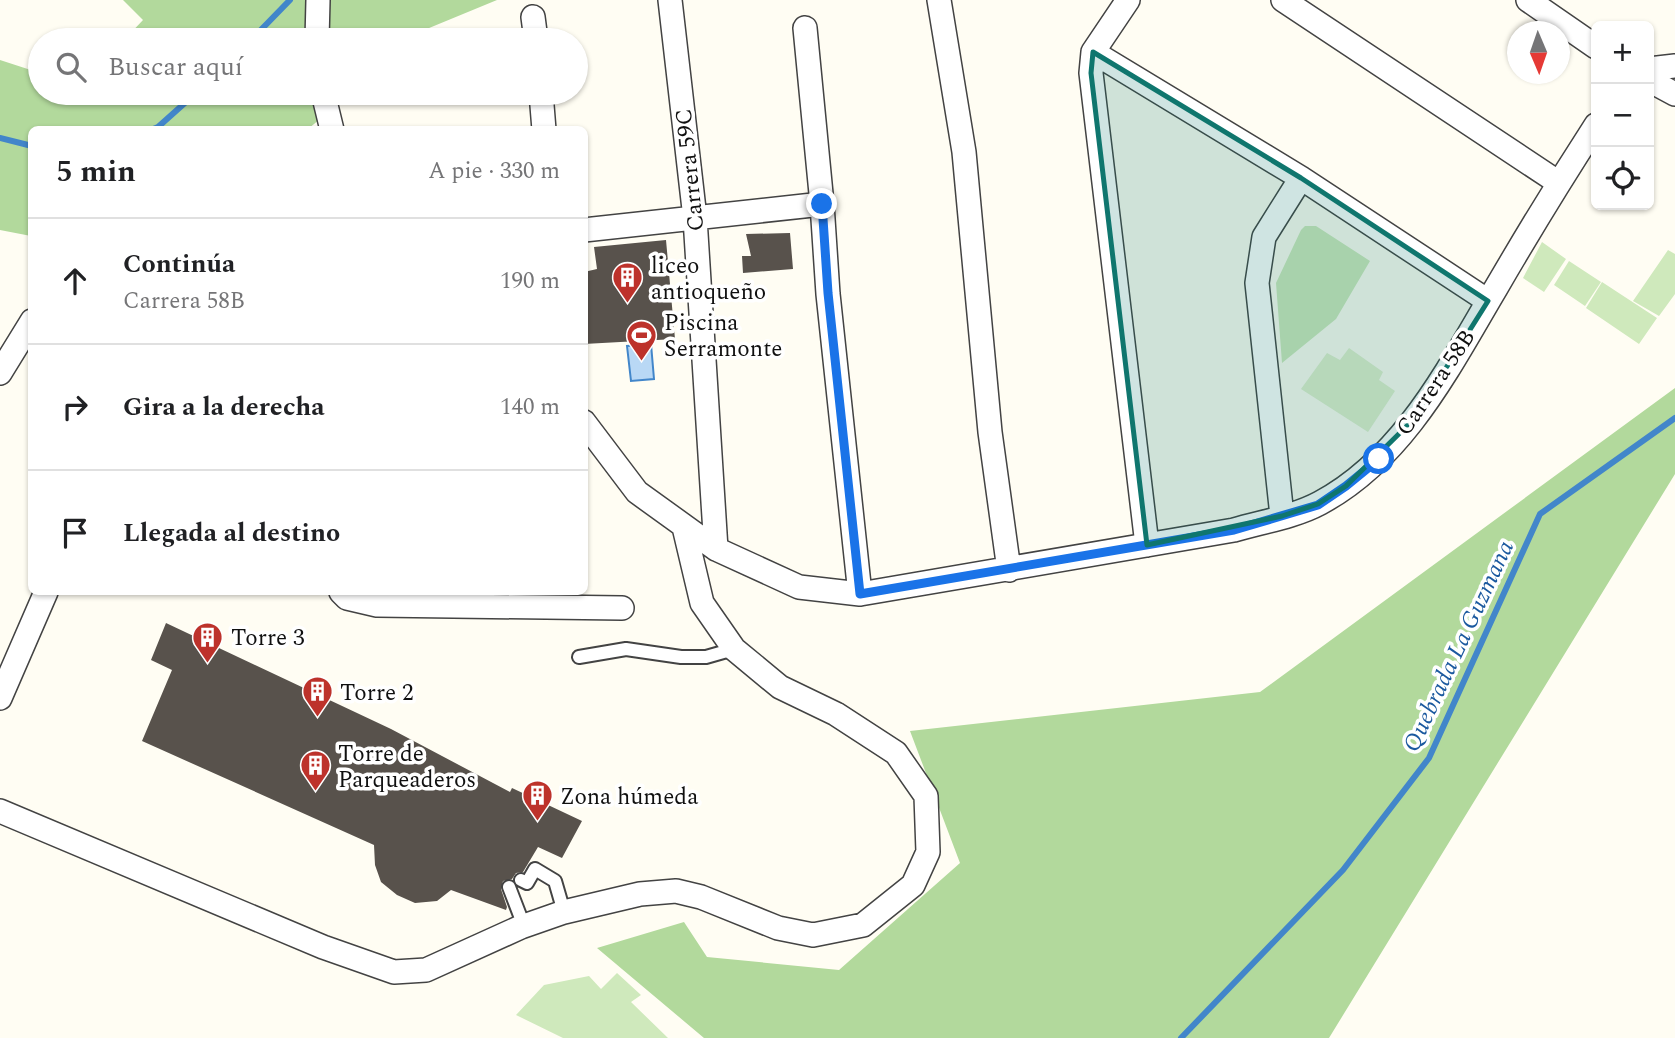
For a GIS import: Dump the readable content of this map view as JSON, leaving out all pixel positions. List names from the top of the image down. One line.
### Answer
{"streets":{"street":["Carrera 59C","Carrera 58B"]},"crossings":[["Carrera 59C","Carrera 58B"]],"water":["Quebrada La Guzmana"],"places":{"building":["liceo antioqueño","Torre 3","Torre 2","Torre de Parqueaderos","Zona húmeda"],"sports":["Piscina Serramonte"]},"north":"bottom","page":{"map_buttons":["+","−"],"search":"Buscar aquí","heading":["5 min","A pie · 330 m"],"list":[["Continúa","Carrera 58B","190 m"],["Gira a la derecha","140 m"],"Llegada al destino"]}}
